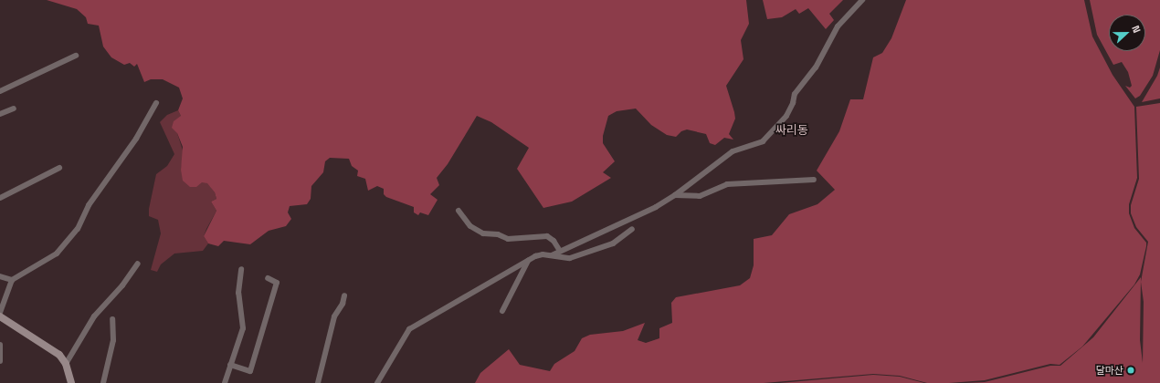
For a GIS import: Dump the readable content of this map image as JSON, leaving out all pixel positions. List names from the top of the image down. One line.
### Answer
{"districts":["싸리동"],"places":["달마산"],"north":"right"}
